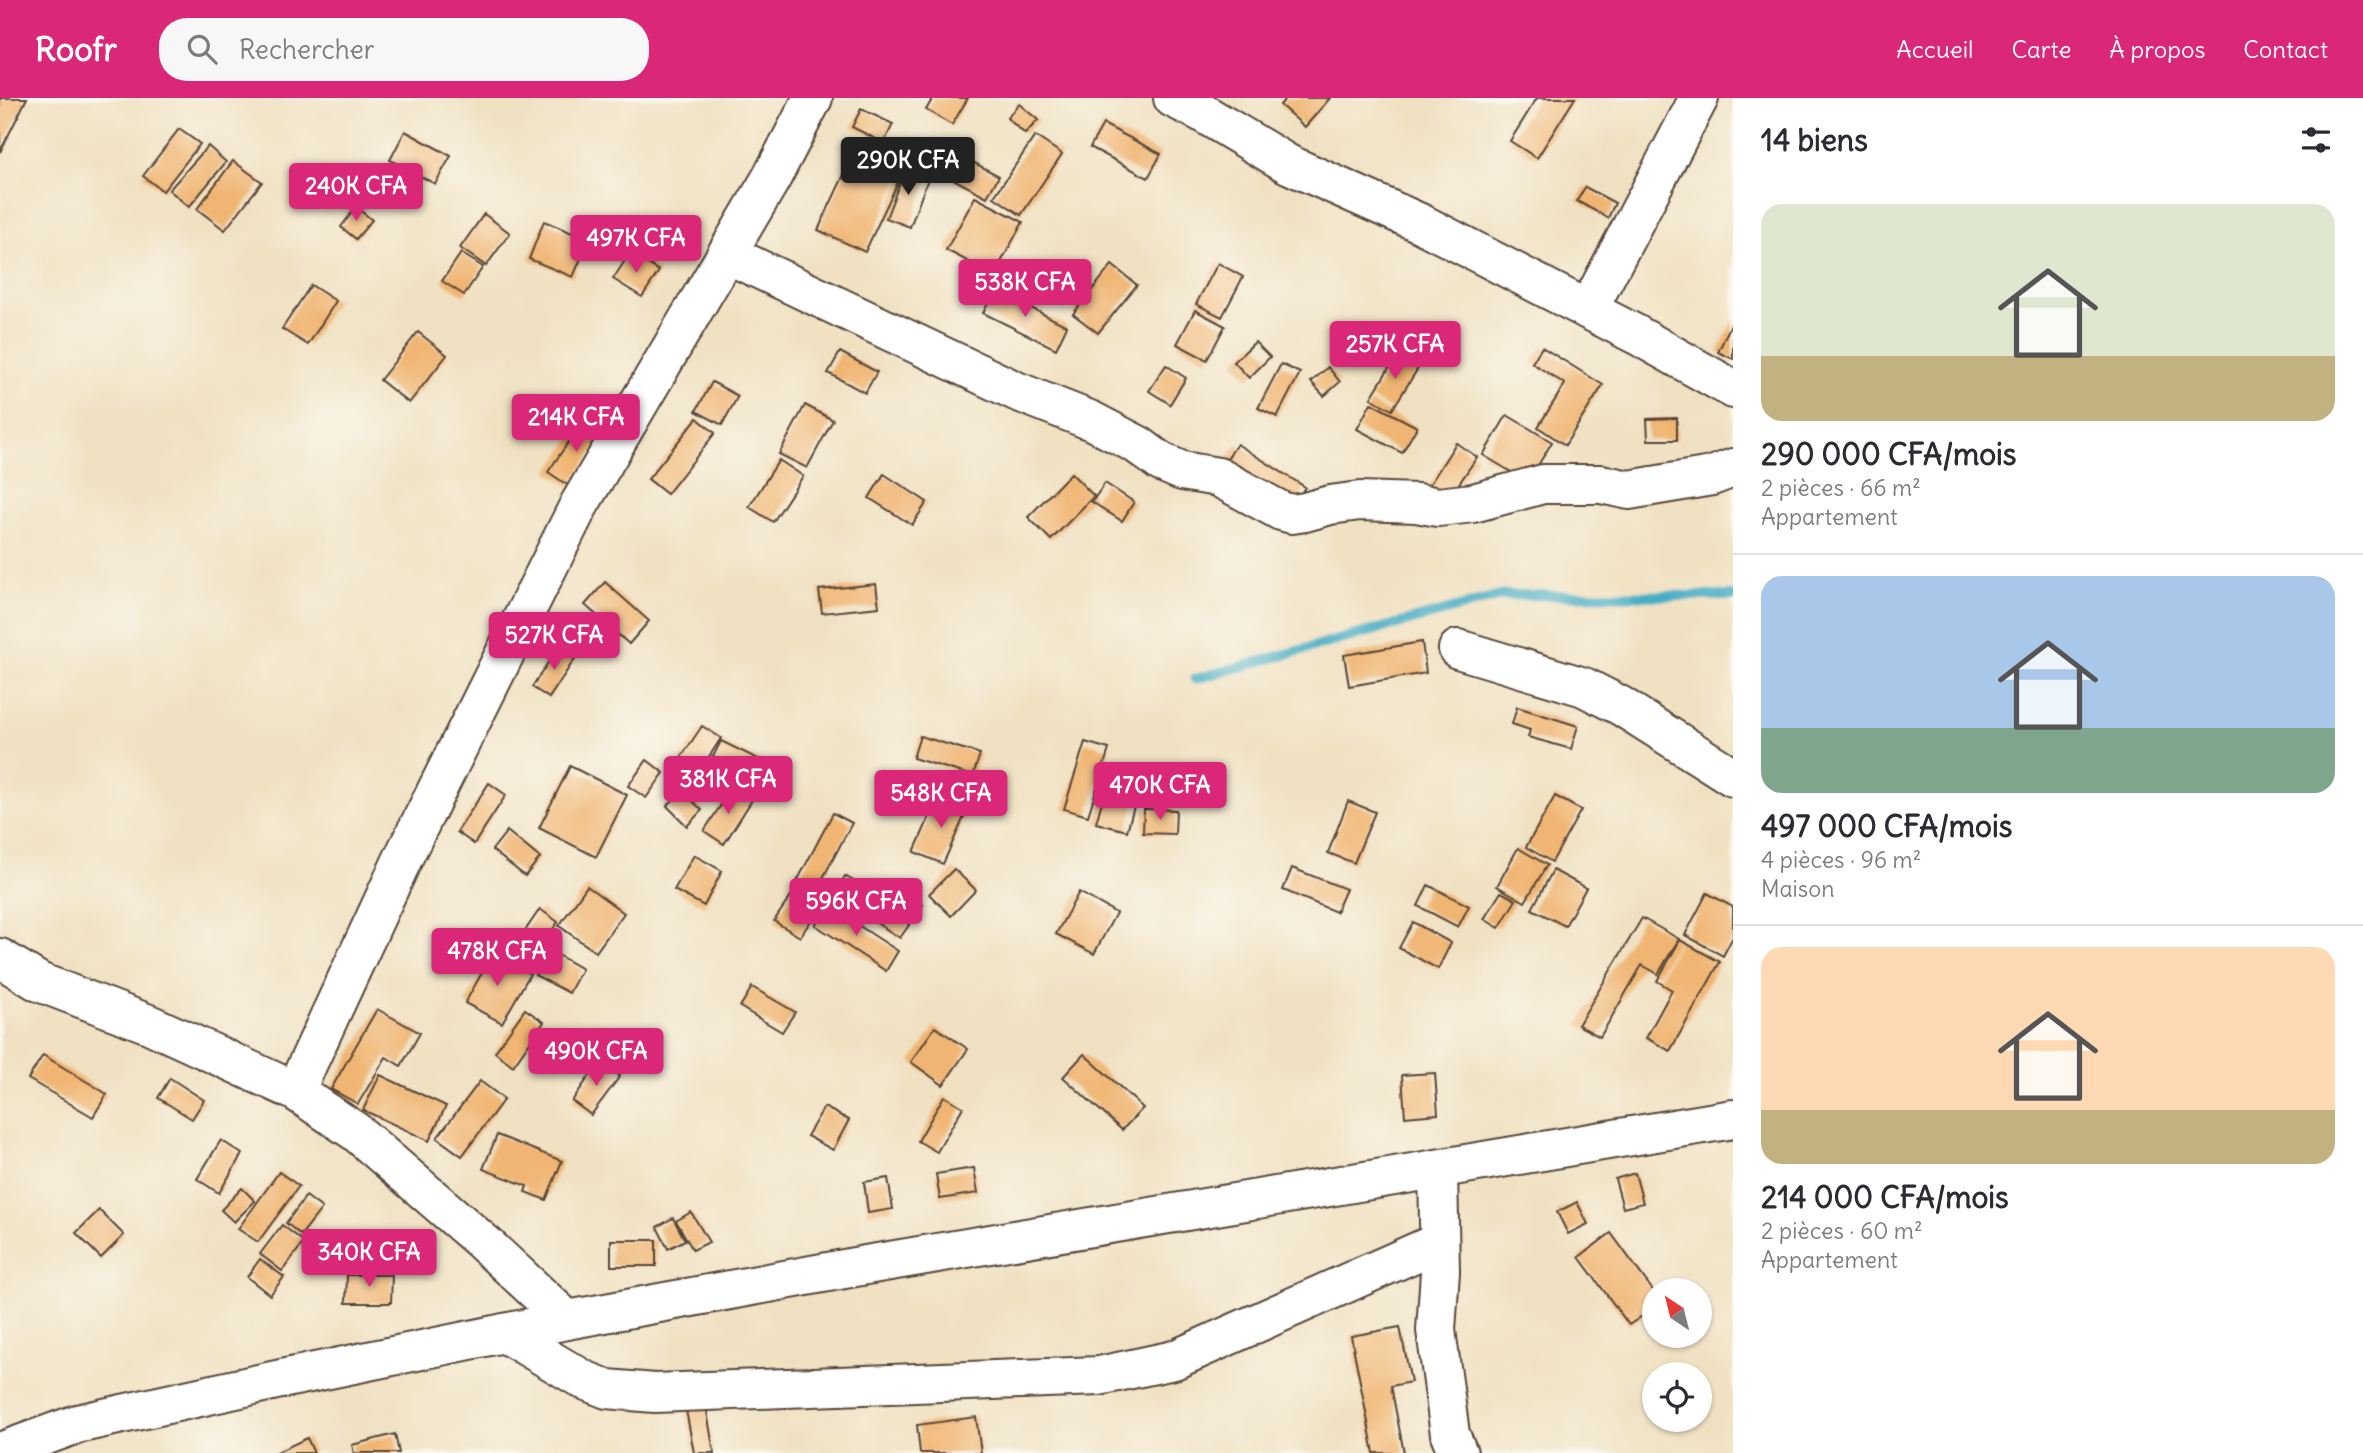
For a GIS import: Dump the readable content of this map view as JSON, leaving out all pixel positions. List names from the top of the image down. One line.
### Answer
{"north":"top left","page":{"header":"Roofr","search":"Rechercher","nav":["Accueil","Carte","À propos","Contact"],"heading":"14 biens","price":["290K CFA","240K CFA","497K CFA","538K CFA","257K CFA","214K CFA","527K CFA","381K CFA","470K CFA","548K CFA","596K CFA","478K CFA","490K CFA","340K CFA"],"list":[{"name":"290 000 CFA/mois","note":"2 pièces · 66 m² · Appartement"},{"name":"497 000 CFA/mois","note":"4 pièces · 96 m² · Maison"},{"name":"214 000 CFA/mois","note":"2 pièces · 60 m² · Appartement"}]}}
